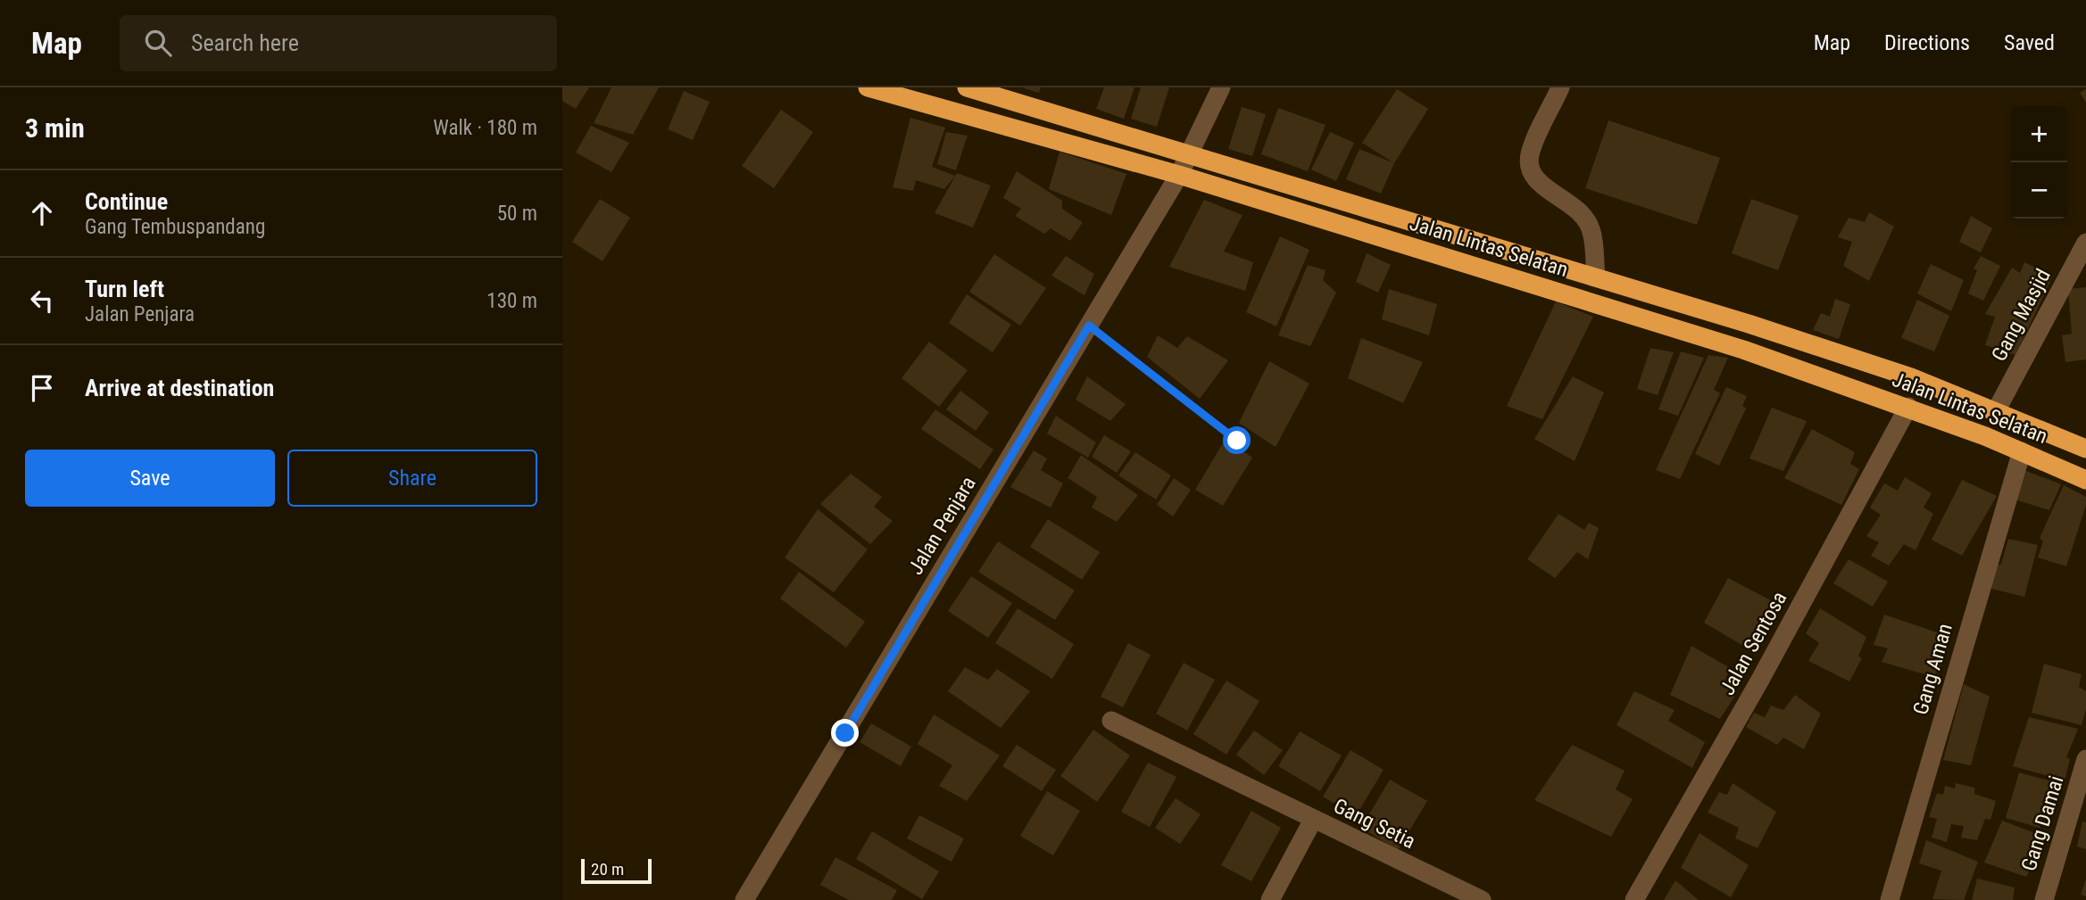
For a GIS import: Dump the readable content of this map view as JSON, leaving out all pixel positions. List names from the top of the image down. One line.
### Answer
{"streets":{"highway":["Jalan Lintas Selatan"],"street":["Gang Masjid","Jalan Penjara","Jalan Sentosa","Gang Aman","Gang Setia","Gang Damai"]},"crossings":[["Jalan Lintas Selatan","Gang Masjid"],["Jalan Lintas Selatan","Jalan Penjara"],["Jalan Lintas Selatan","Jalan Sentosa"],["Jalan Lintas Selatan","Gang Aman"]],"scale_bar":"20 m","page":{"header":"Map","search":"Search here","nav":["Map","Directions","Saved"],"heading":["3 min","Walk · 180 m"],"map_buttons":["+","−"],"list":[["Continue","Gang Tembuspandang","50 m"],["Turn left","Jalan Penjara","130 m"],"Arrive at destination"],"buttons":["Save","Share"],"scale":"20 m"}}
